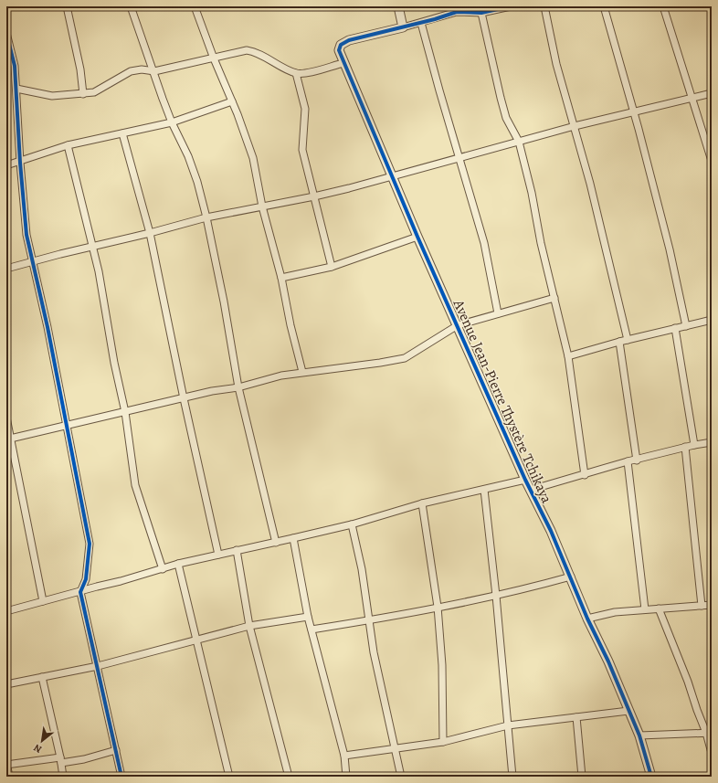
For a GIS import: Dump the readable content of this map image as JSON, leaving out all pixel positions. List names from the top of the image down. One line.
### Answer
{"streets":{"street":["Avenue Jean-Pierre Thystère Tchikaya"]},"north":"bottom left"}
